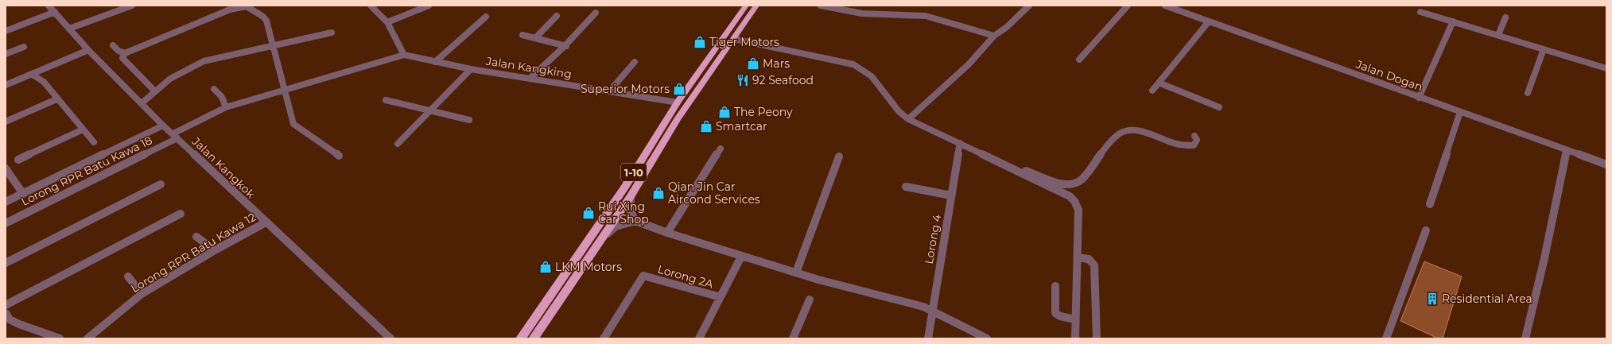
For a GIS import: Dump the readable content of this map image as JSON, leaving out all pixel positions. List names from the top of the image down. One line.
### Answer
{"streets":{"highway":["1-10"],"street":["Jalan Kangking","Jalan Dogan","Jalan Kangkok","Lorong RPR Batu Kawa 18","Lorong 4","Lorong RPR Batu Kawa 12","Lorong 2A"]},"crossings":[["Jalan Kangking","Lorong RPR Batu Kawa 18"],["Jalan Kangking","1-10"],["Jalan Kangkok","Lorong RPR Batu Kawa 18"],["Jalan Kangkok","Lorong RPR Batu Kawa 12"]],"places":{"shop":["Tiger Motors","Mars","Superior Motors","The Peony","Smartcar","Qian Jin Car Aircond Services","Rui Xing Car Shop","LKM Motors"],"restaurant":["92 Seafood"],"building":["Residential Area"]}}
